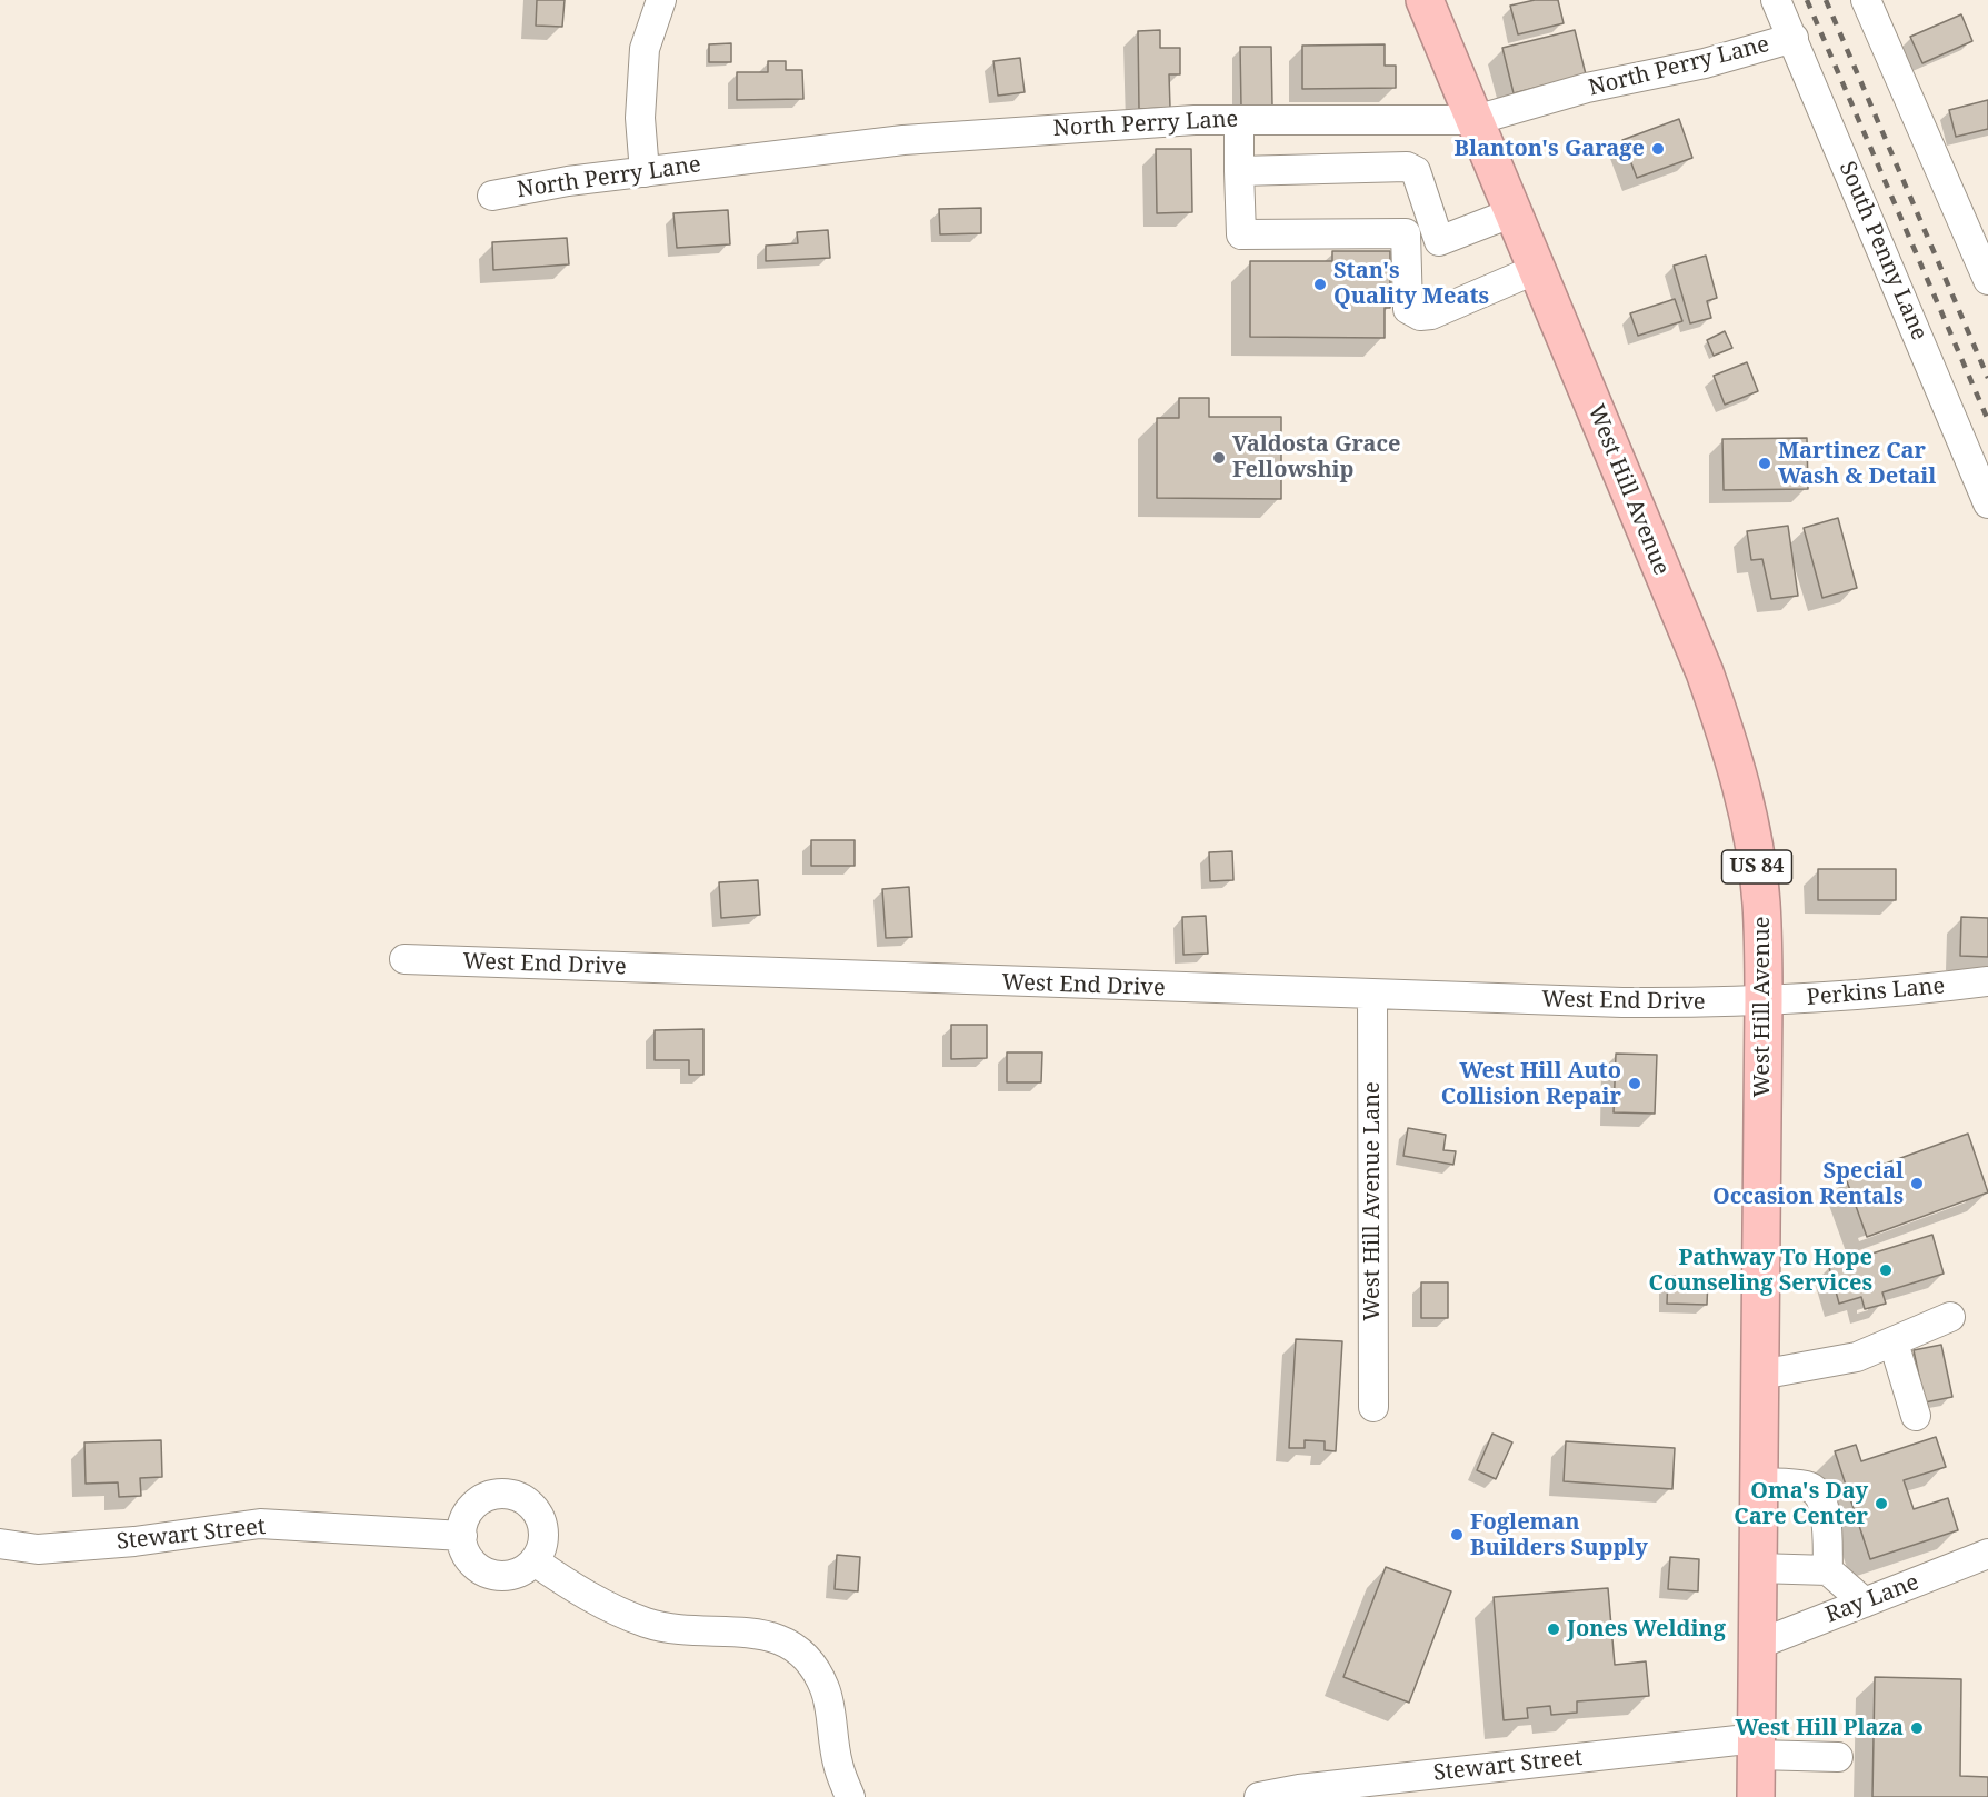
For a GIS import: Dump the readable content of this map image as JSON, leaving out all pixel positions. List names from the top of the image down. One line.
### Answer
{"streets":{"highway":["West Hill Avenue","US 84"],"street":["North Perry Lane","South Penny Lane","West End Drive","Perkins Lane","West Hill Avenue Lane","Stewart Street","Ray Lane"]},"crossings":[["North Perry Lane","South Penny Lane"],["North Perry Lane","West Hill Avenue"],["West Hill Avenue","West End Drive"],["West Hill Avenue","Perkins Lane"],["West Hill Avenue","Stewart Street"],["West Hill Avenue","Ray Lane"],["West End Drive","Perkins Lane"],["West End Drive","West Hill Avenue Lane"]],"places":["Blanton's Garage","Stan's Quality Meats","Valdosta Grace Fellowship","Martinez Car Wash & Detail","West Hill Auto Collision Repair","Special Occasion Rentals","Pathway To Hope Counseling Services","Oma's Day Care Center","Fogleman Builders Supply","Jones Welding","West Hill Plaza"]}
